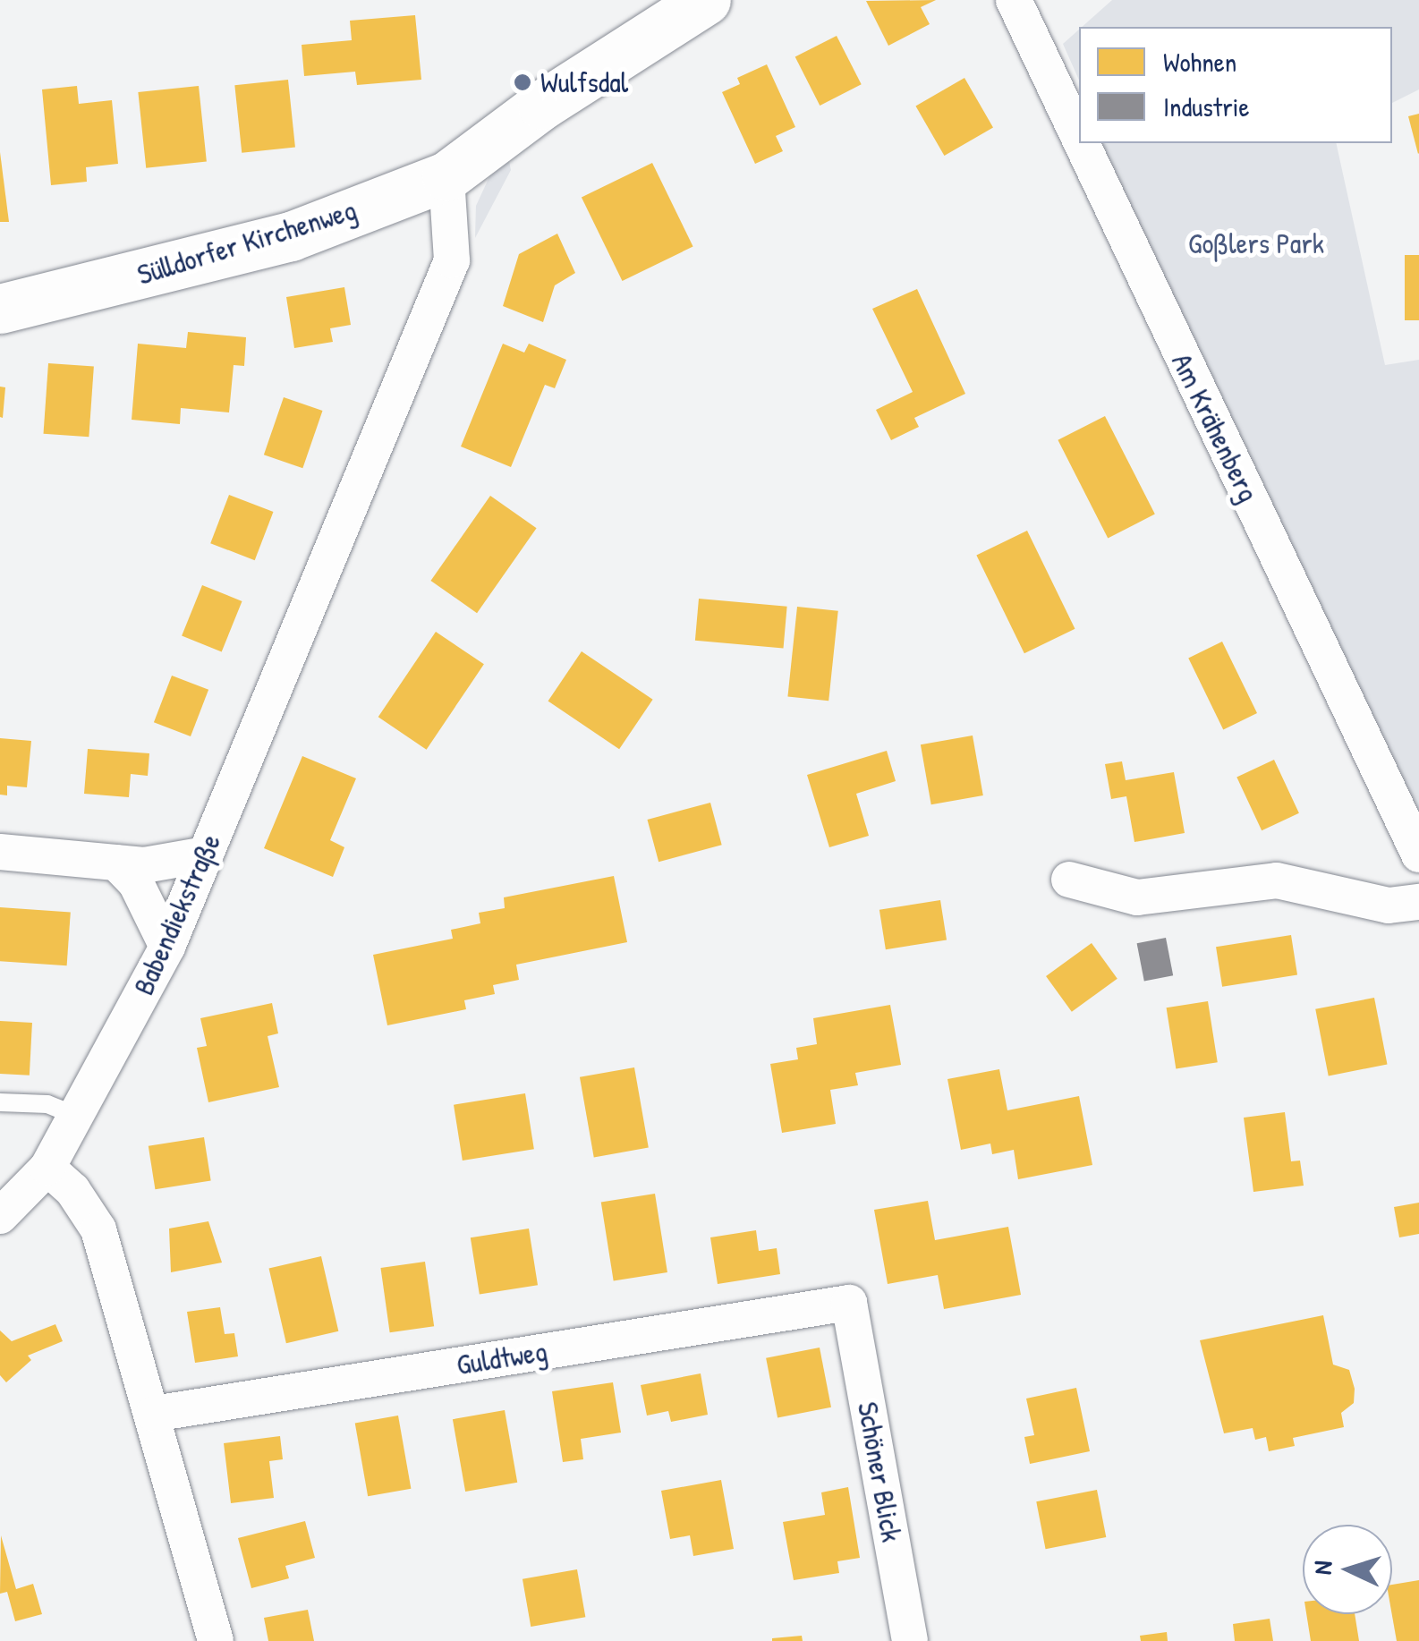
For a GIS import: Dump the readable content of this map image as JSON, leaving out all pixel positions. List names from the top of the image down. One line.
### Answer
{"streets":{"street":["Sülldorfer Kirchenweg","Am Krähenberg","Babendiekstraße","Guldtweg","Schöner Blick"]},"crossings":[["Sülldorfer Kirchenweg","Babendiekstraße"],["Guldtweg","Schöner Blick"]],"parks":["Goßlers Park"],"places":["Wulfsdal"],"legend":["Wohnen","Industrie"],"north":"left"}
